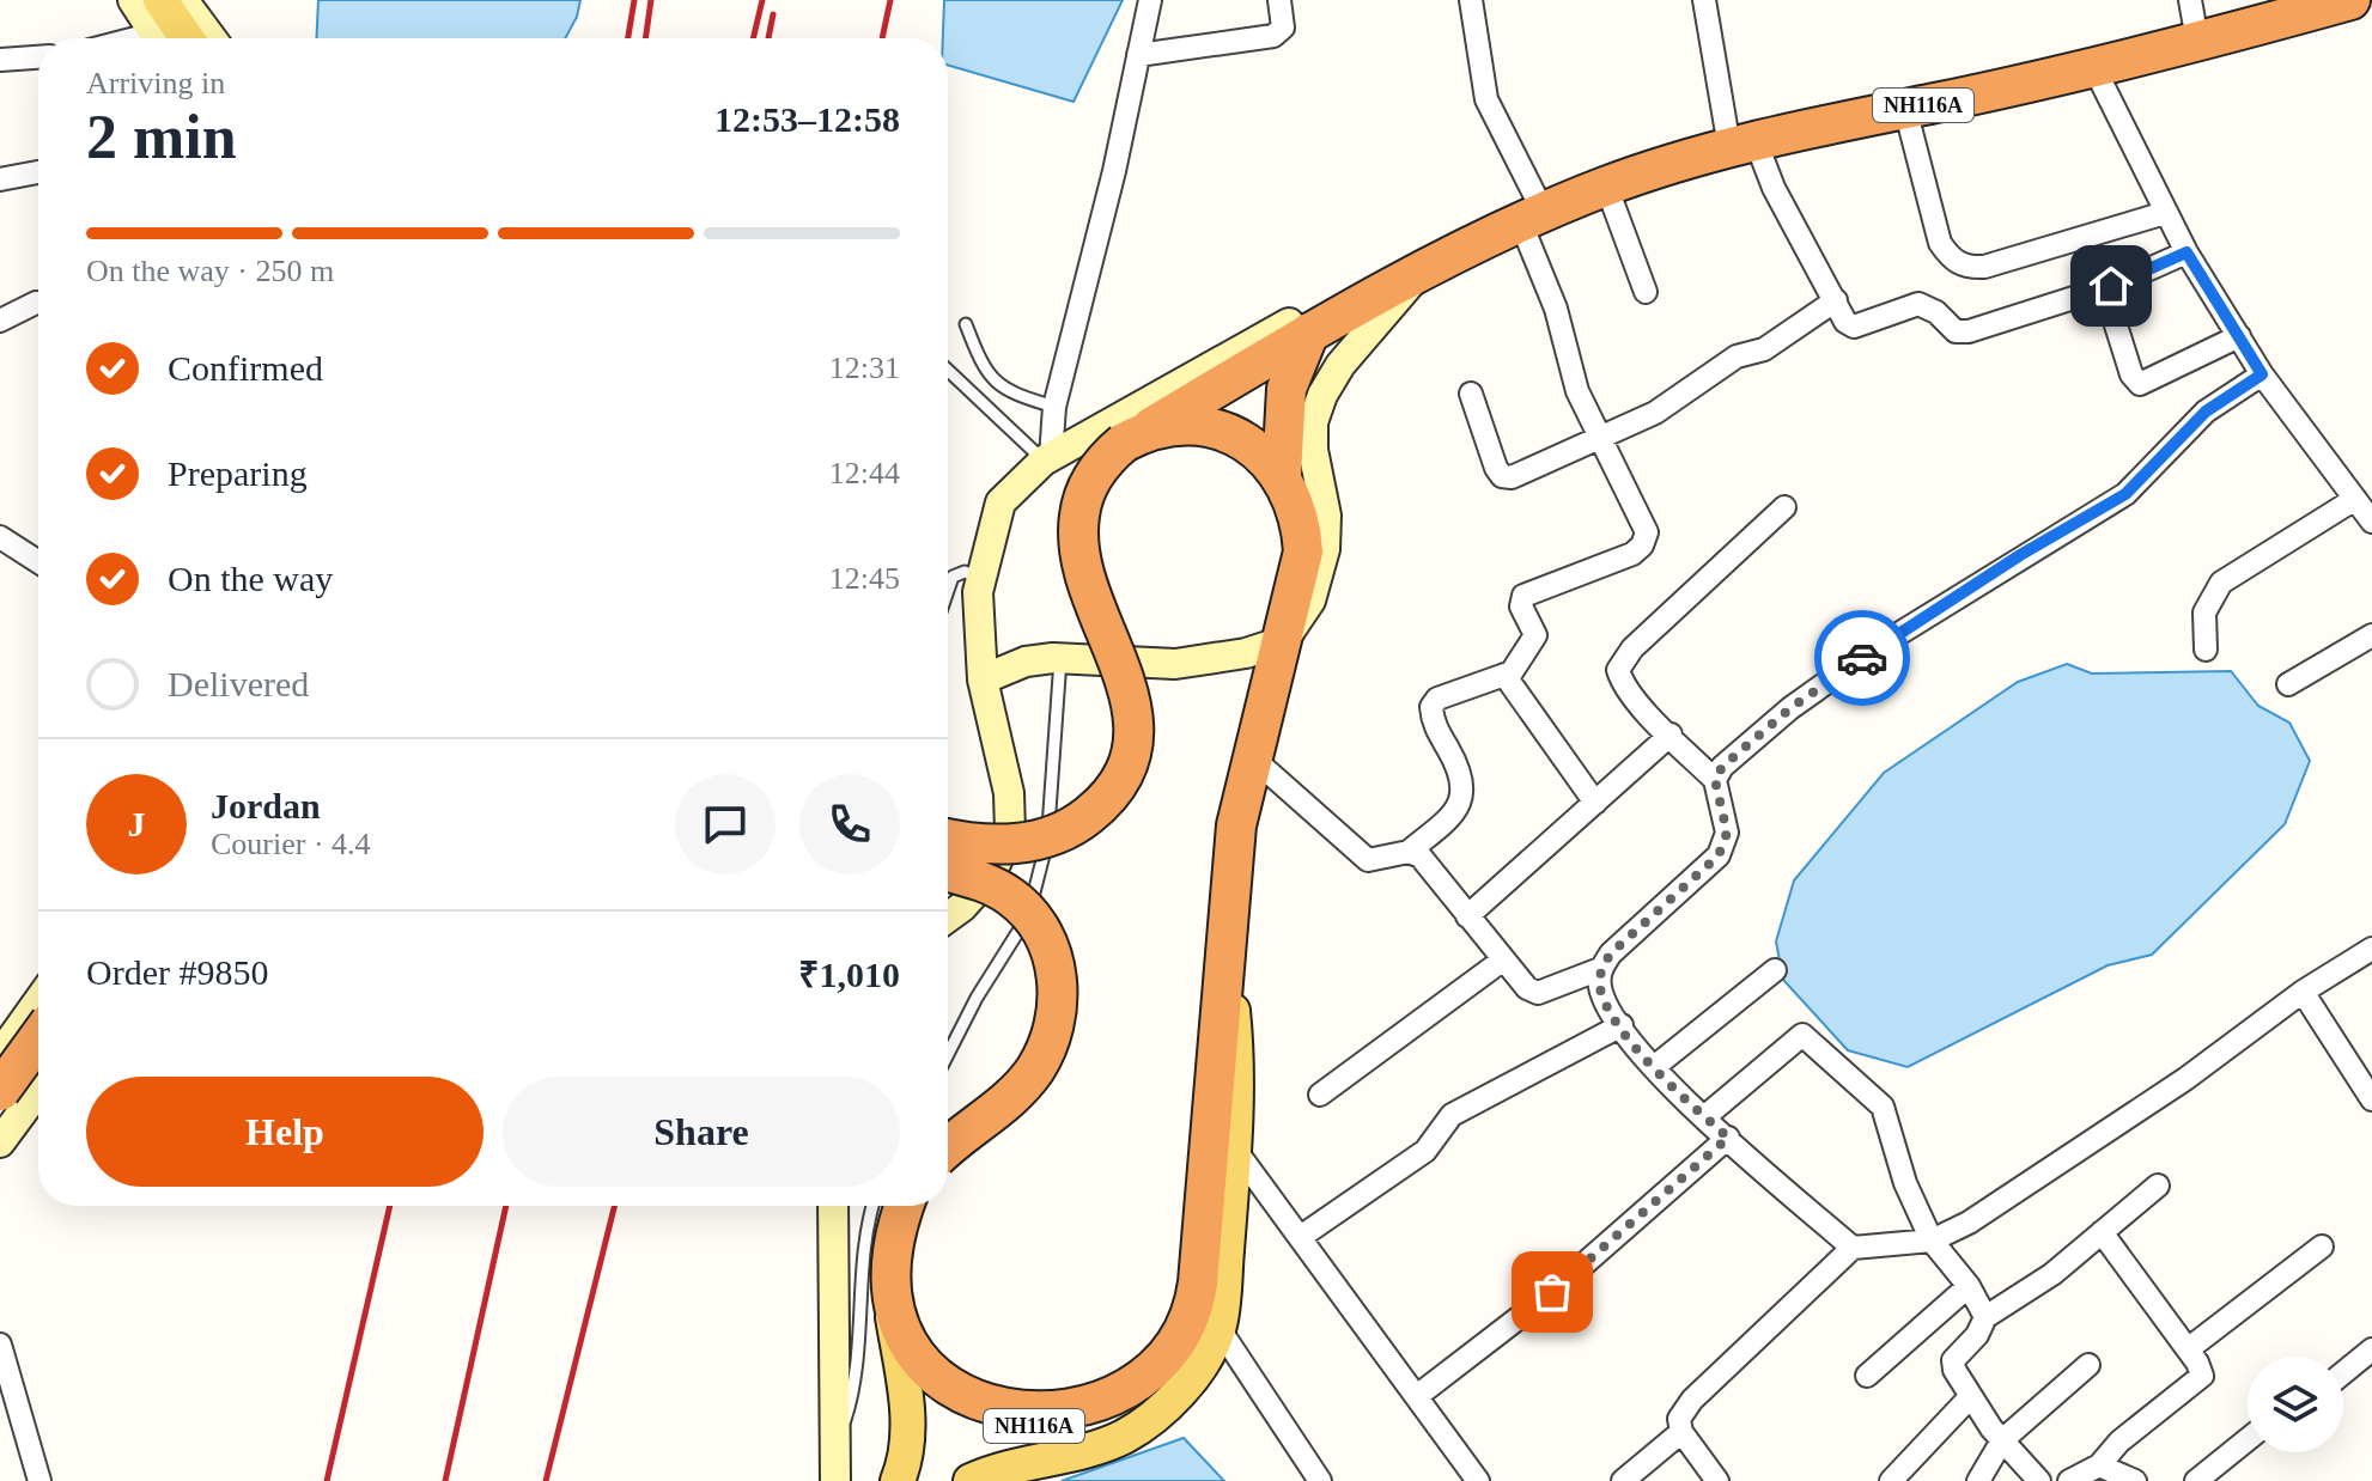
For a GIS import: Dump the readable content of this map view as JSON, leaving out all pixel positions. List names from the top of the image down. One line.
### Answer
{"streets":{"highway":["NH116A"]},"page":{"heading":["2 min","Arriving in","12:53–12:58"],"panel":["Jordan","Courier · 4.4","Order #9850","₹1,010"],"bar":"On the way · 250 m","list":[["Confirmed","12:31"],["Preparing","12:44"],["On the way","12:45"],"Delivered"],"round":"J","buttons":["Help","Share"]}}
